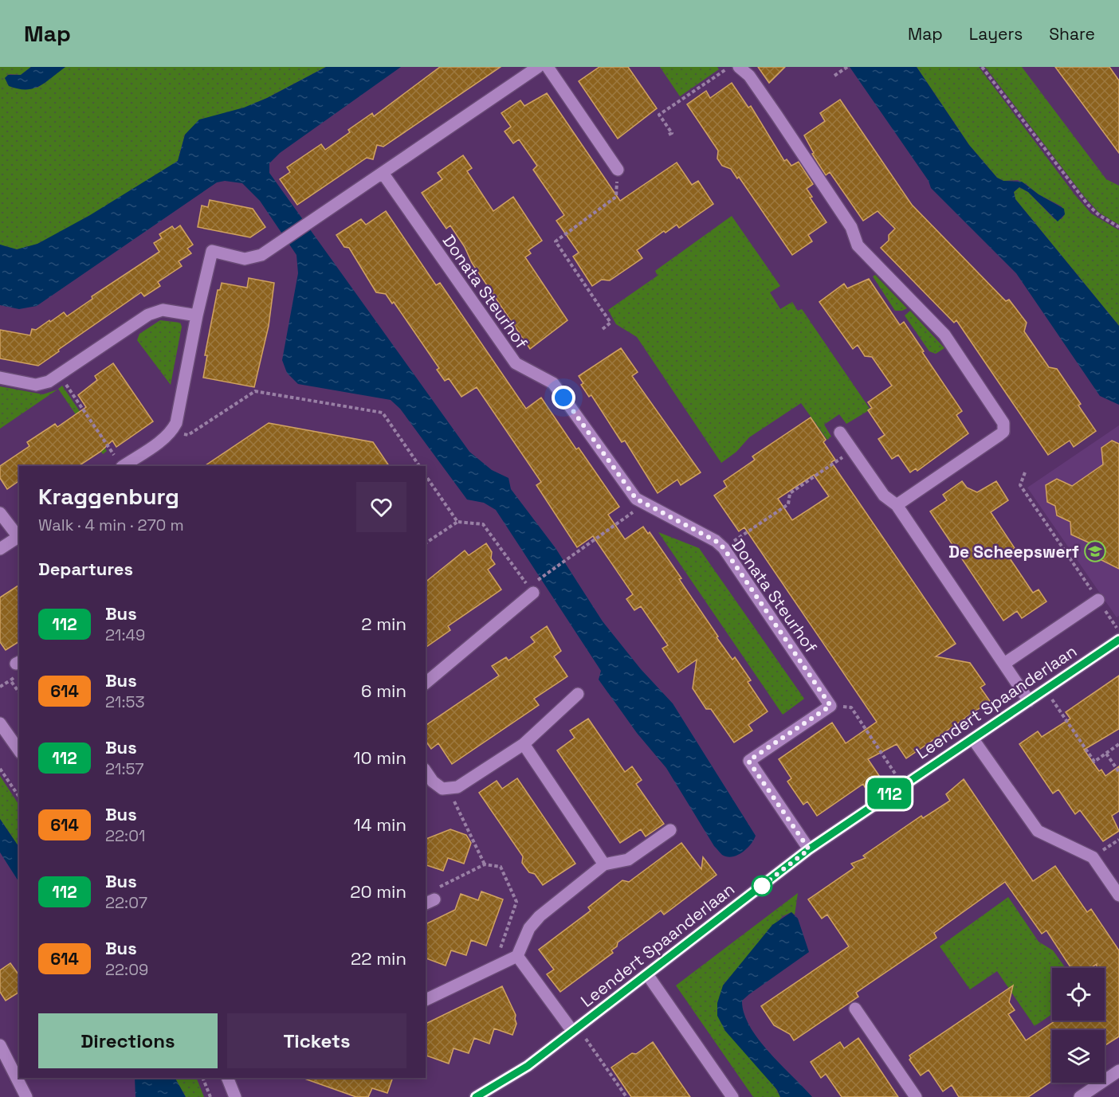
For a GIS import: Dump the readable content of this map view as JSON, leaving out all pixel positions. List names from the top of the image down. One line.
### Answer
{"streets":{"street":["Donata Steurhof","Leendert Spaanderlaan"]},"places":{"school or university":["De Scheepswerf"]},"lines":["bus line 112"],"page":{"header":"Map","nav":["Map","Layers","Share"],"on_map":"112","heading":[["Kraggenburg","Walk · 4 min · 270 m"],"Departures"],"list":[{"mark":"112","name":"Bus","note":"21:49","value":"2 min"},{"mark":"614","name":"Bus","note":"21:53","value":"6 min"},{"mark":"112","name":"Bus","note":"21:57","value":"10 min"},{"mark":"614","name":"Bus","note":"22:01","value":"14 min"},{"mark":"112","name":"Bus","note":"22:07","value":"20 min"},{"mark":"614","name":"Bus","note":"22:09","value":"22 min"}],"buttons":["Directions","Tickets"]}}
